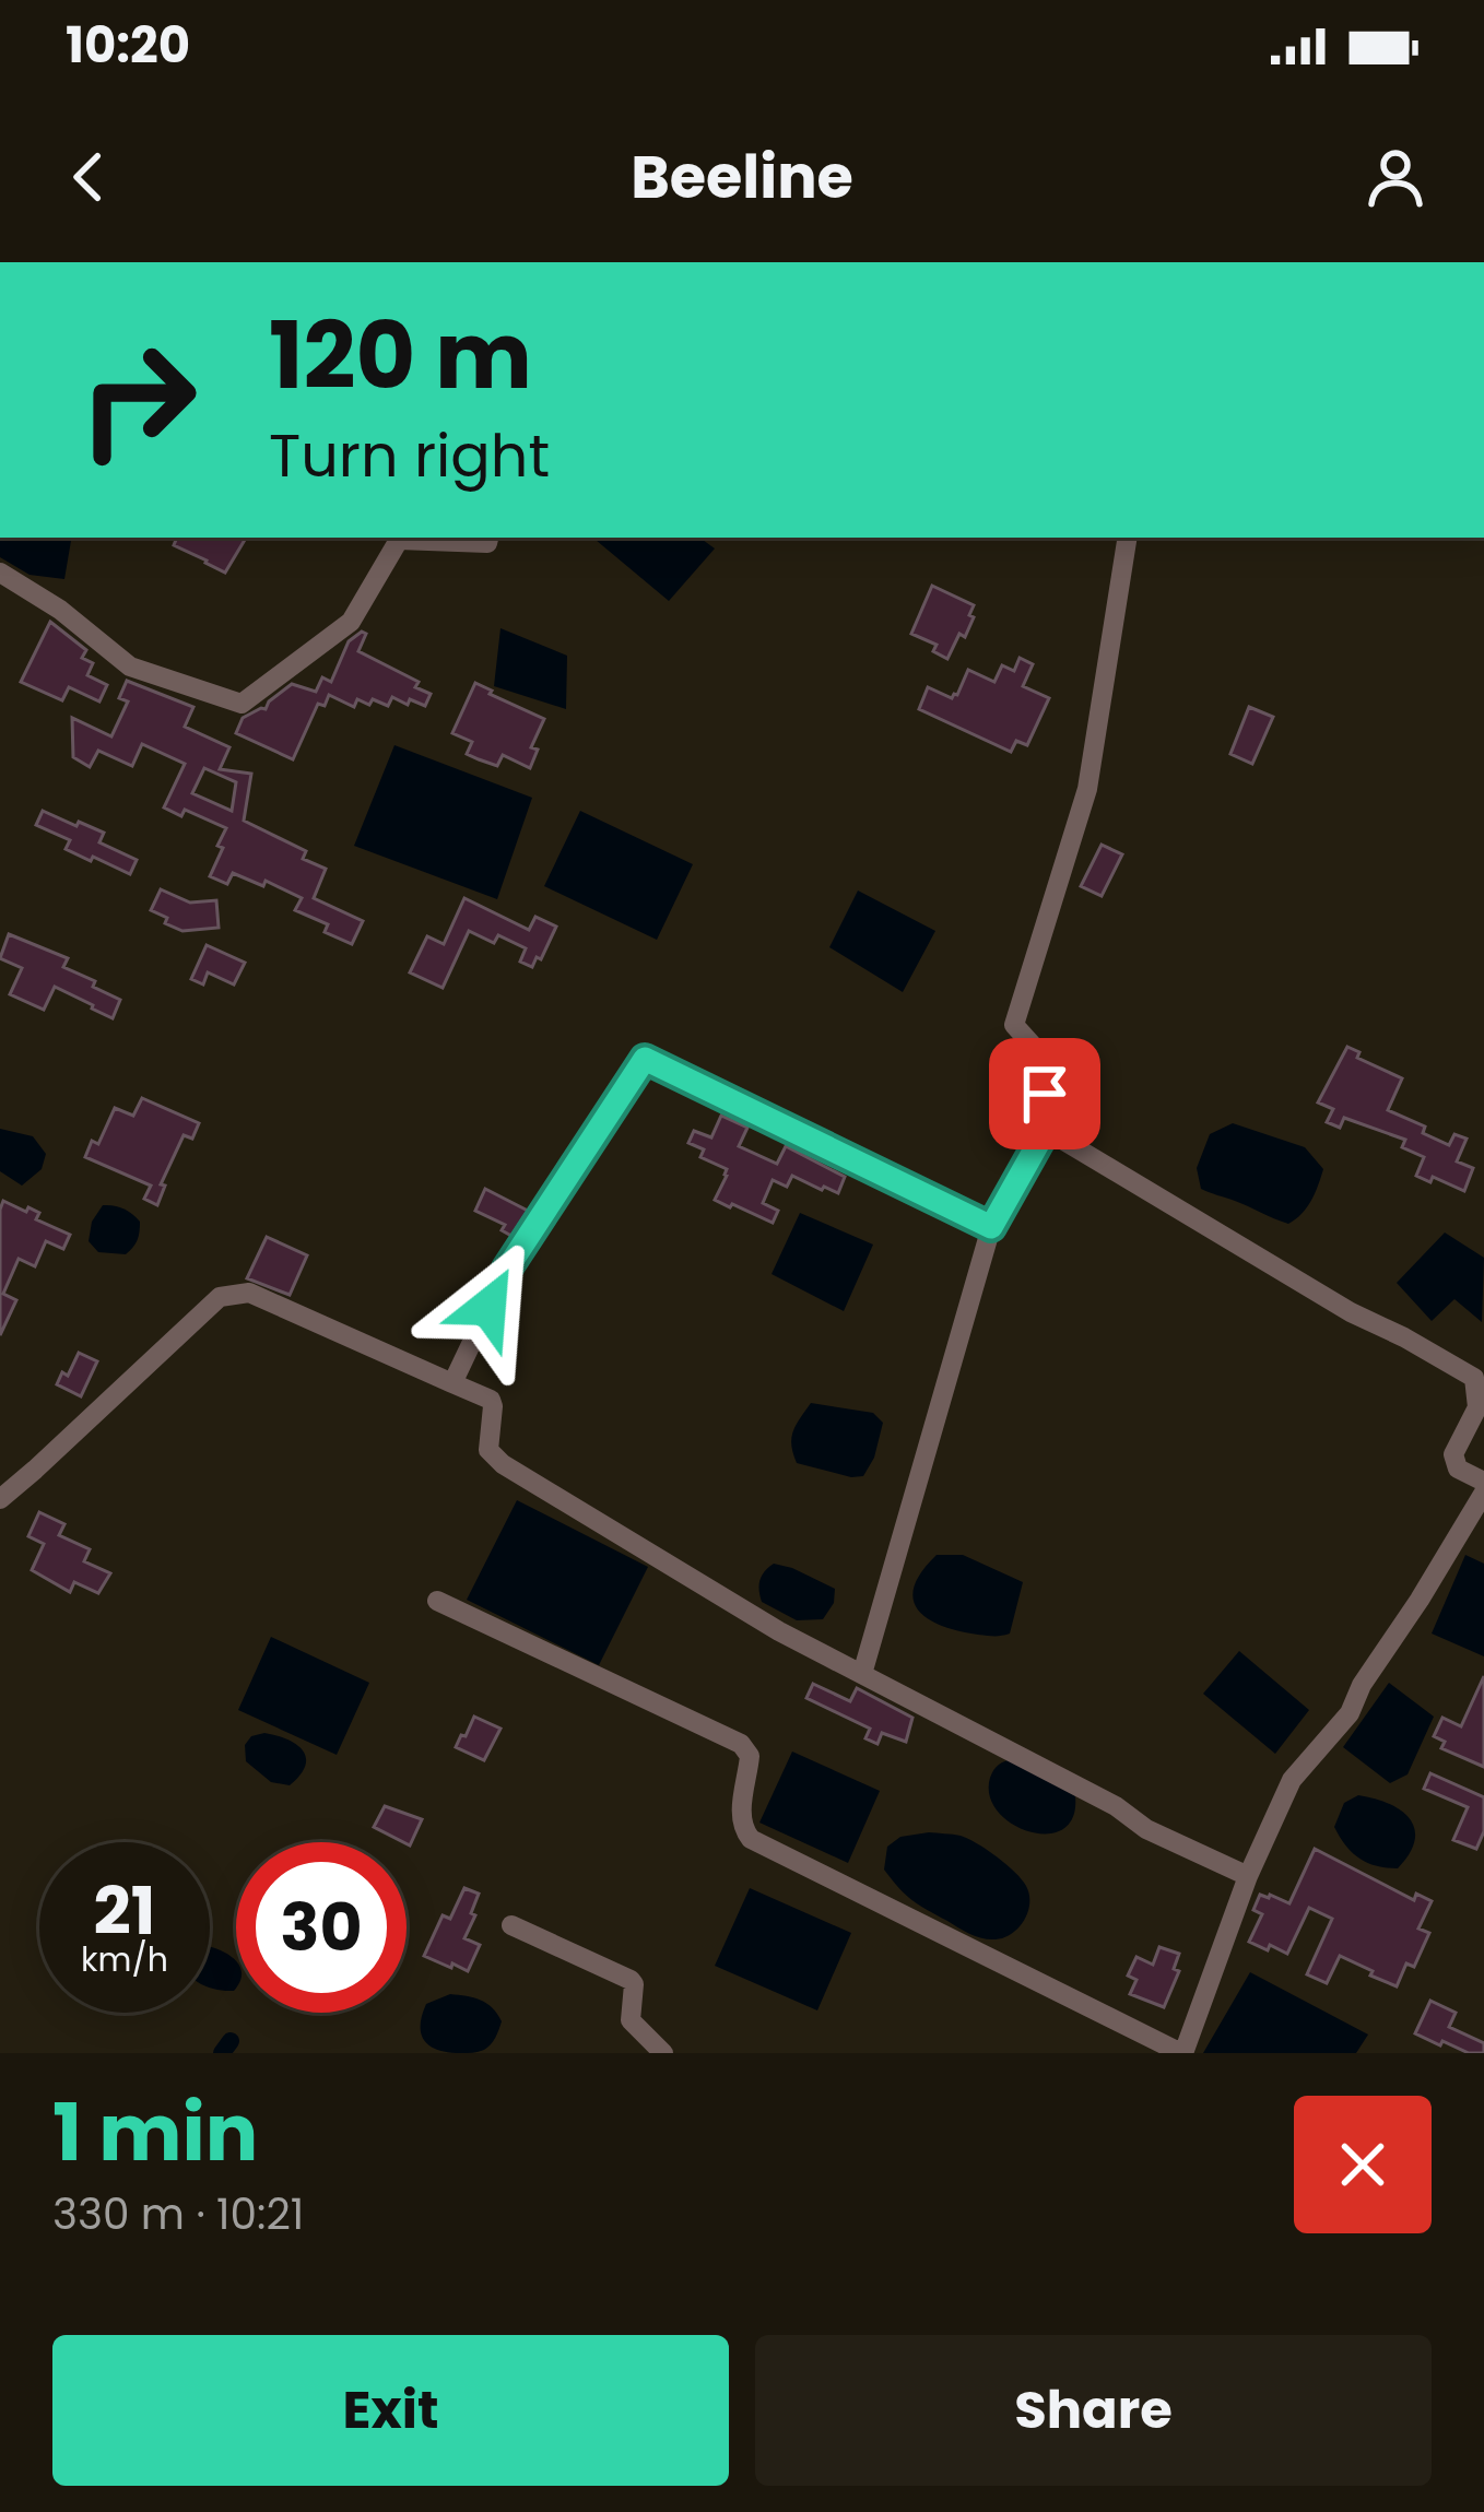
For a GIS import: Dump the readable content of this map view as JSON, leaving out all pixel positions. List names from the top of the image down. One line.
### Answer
{"page":{"status":"10:20","header":"Beeline","turn":["120 m","Turn right"],"speed":"21 km/h","limit":"30","heading":["1 min","330 m · 10:21"],"buttons":["Exit","Share"]}}
